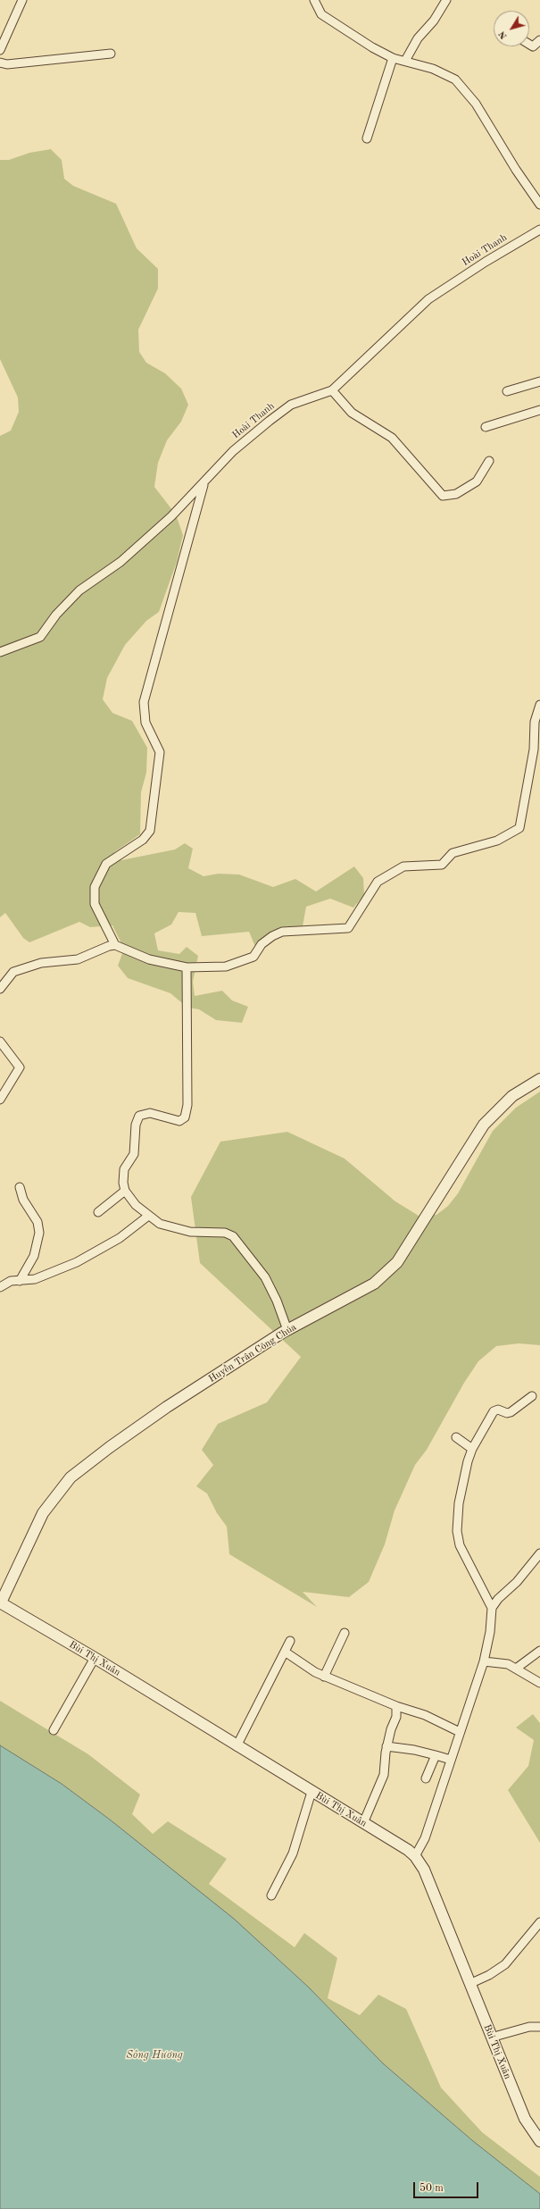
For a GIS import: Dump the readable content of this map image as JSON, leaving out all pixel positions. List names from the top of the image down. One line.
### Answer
{"streets":{"street":["Hoài Thanh","Huyền Trân Công Chúa","Bùi Thị Xuân"]},"crossings":[["Huyền Trân Công Chúa","Bùi Thị Xuân"]],"water":["Sông Hương"],"scale_bar":"50 m","north":"bottom left"}
